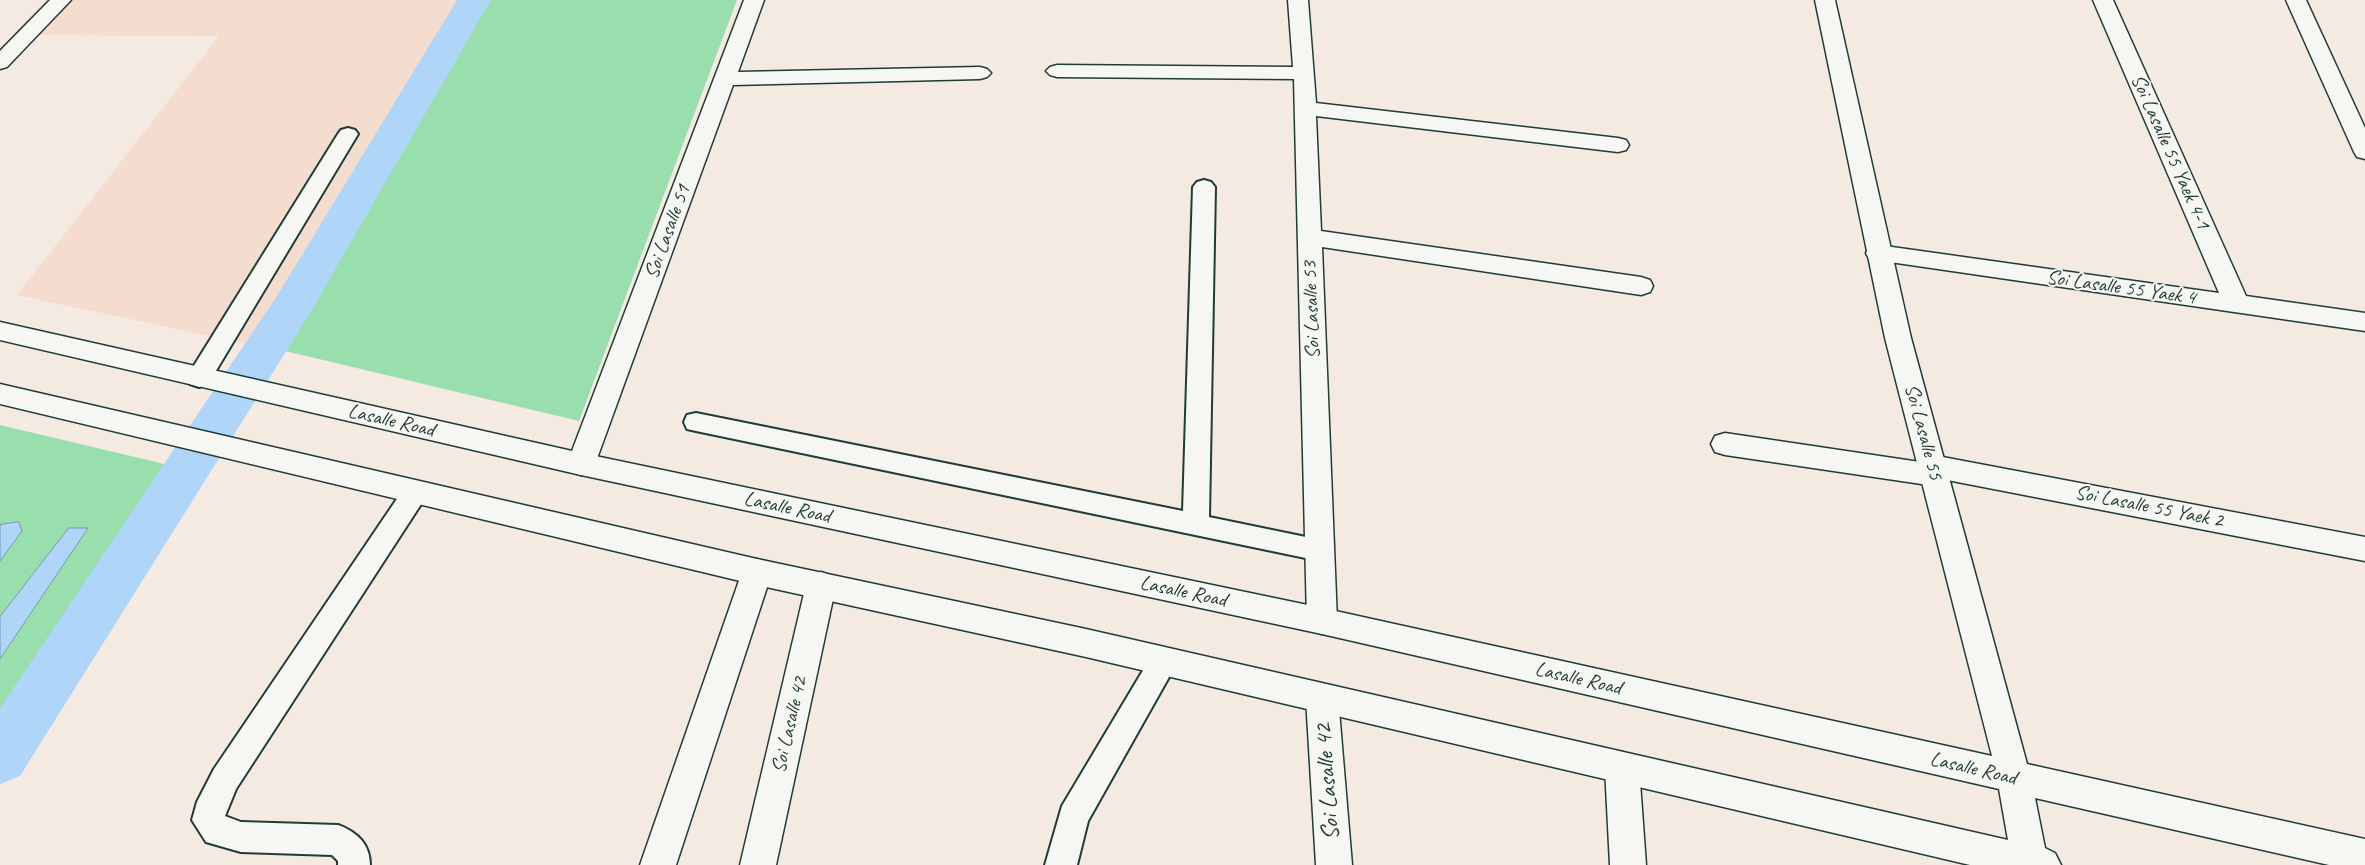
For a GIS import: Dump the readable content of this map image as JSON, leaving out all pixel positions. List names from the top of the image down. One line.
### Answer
{"streets":{"street":["Soi Lasalle 55 Yaek 4-1","Soi Lasalle 51","Soi Lasalle 55 Yaek 4","Soi Lasalle 53","Lasalle Road","Soi Lasalle 55","Soi Lasalle 55 Yaek 2","Soi Lasalle 42"]},"crossings":[["Soi Lasalle 55 Yaek 4-1","Soi Lasalle 55 Yaek 4"],["Soi Lasalle 51","Lasalle Road"],["Soi Lasalle 55 Yaek 4","Soi Lasalle 55"],["Soi Lasalle 53","Lasalle Road"],["Lasalle Road","Soi Lasalle 55"],["Soi Lasalle 55","Soi Lasalle 55 Yaek 2"]]}
